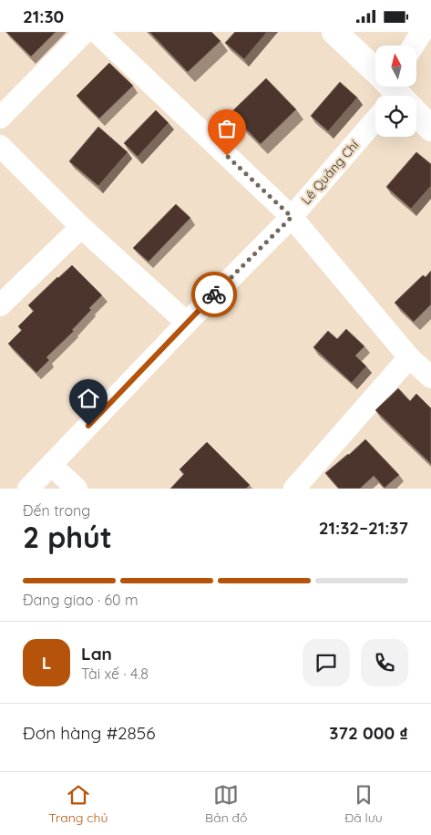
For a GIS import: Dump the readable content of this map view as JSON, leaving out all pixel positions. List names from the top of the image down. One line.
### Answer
{"streets":{"street":["Lê Quảng Chí"]},"north":"top","page":{"status":"21:30","heading":["2 phút","Đến trong","21:32–21:37"],"panel":["Lan","Tài xế · 4.8","Đơn hàng #2856","372 000 ₫"],"bar":"Đang giao · 60 m","round":"L","tabs":["Trang chủ","Bản đồ","Đã lưu"]}}
